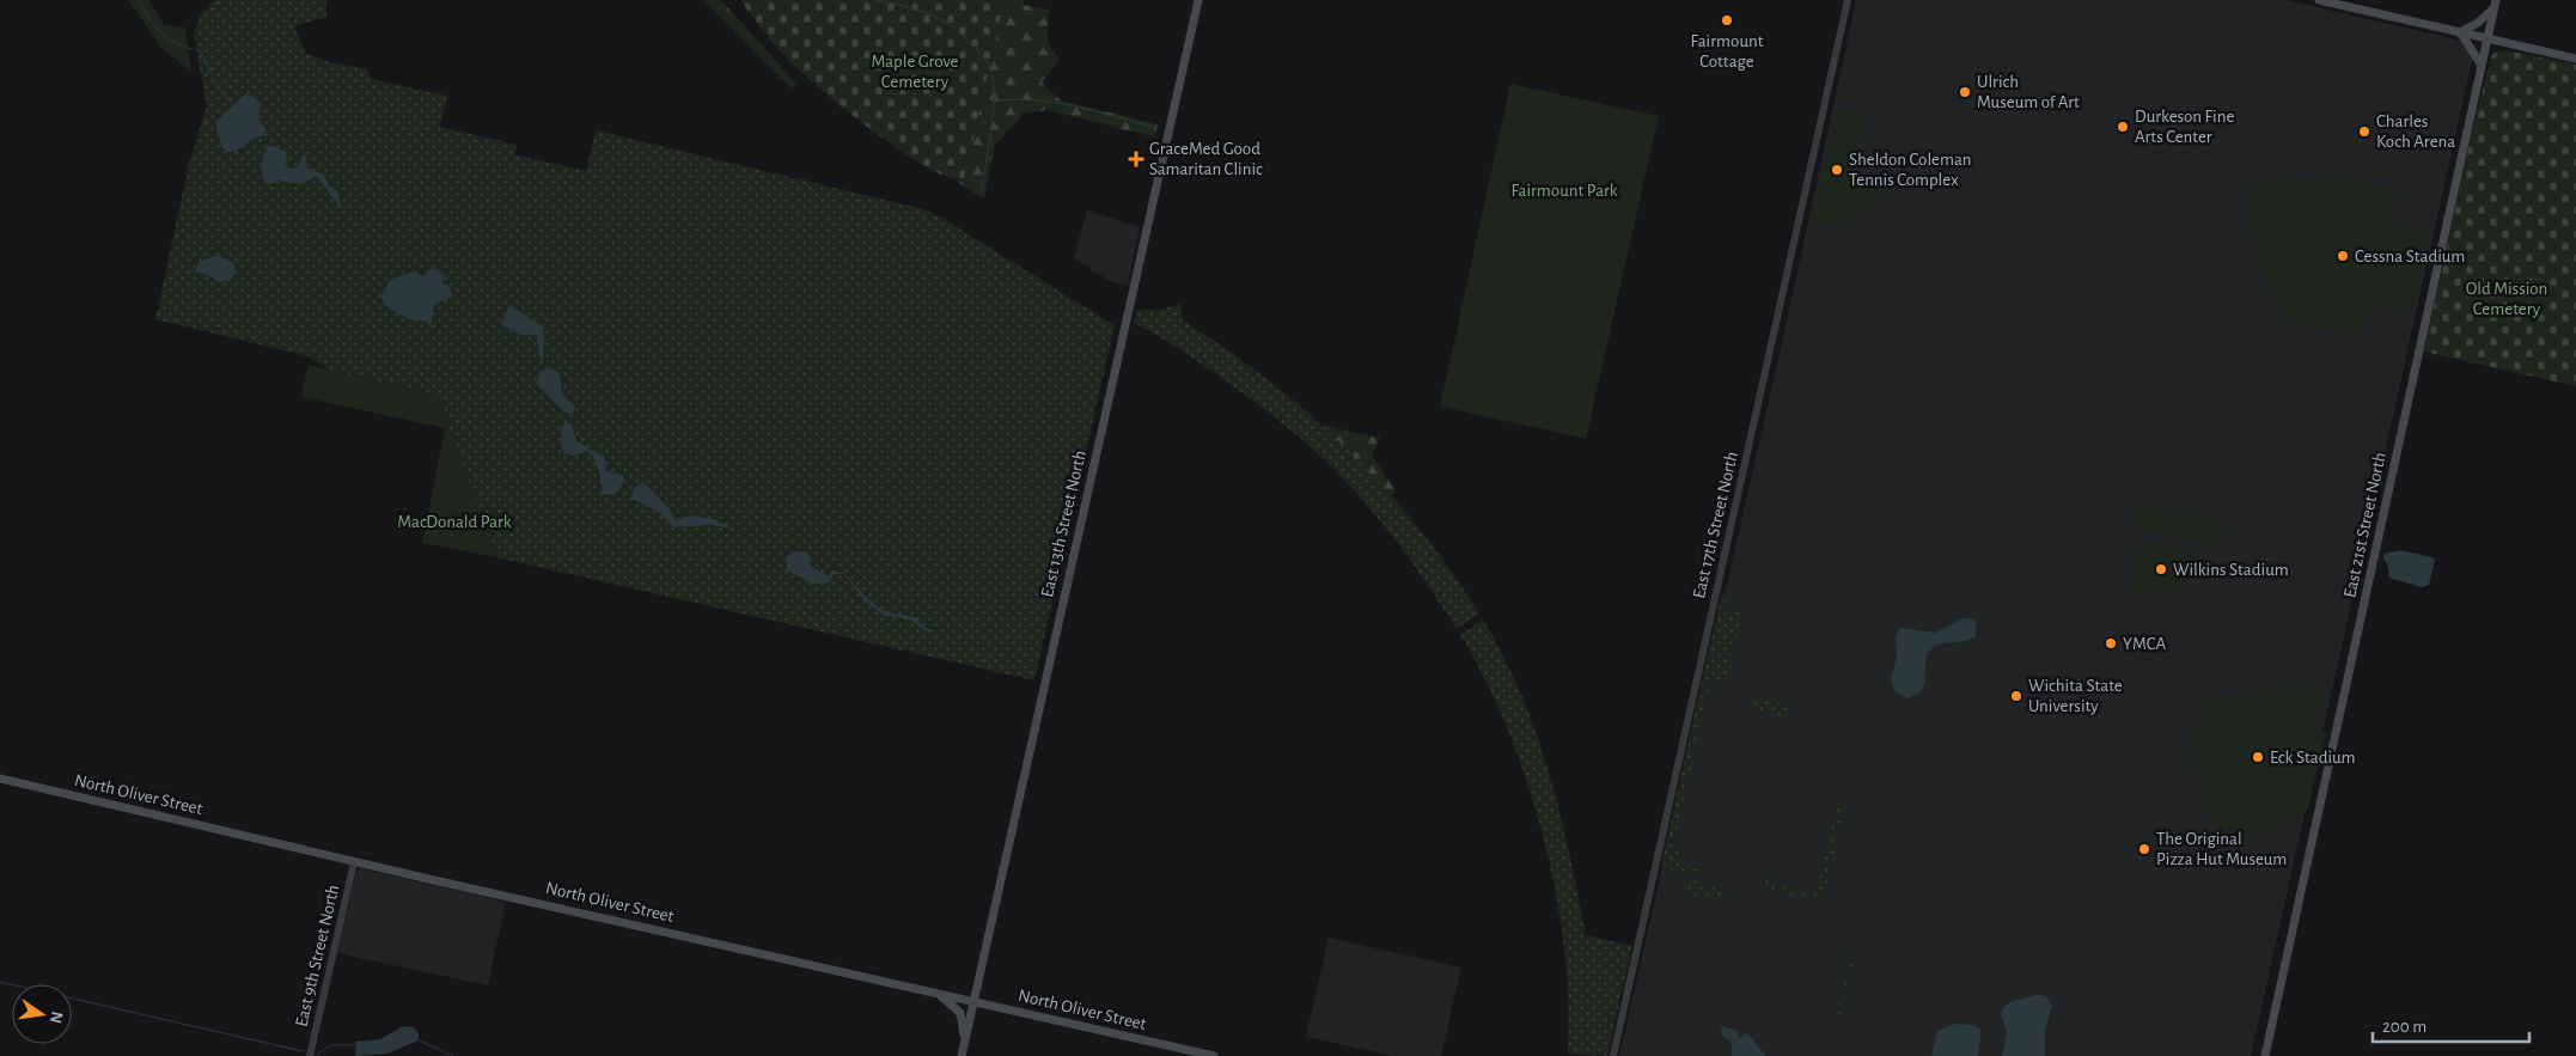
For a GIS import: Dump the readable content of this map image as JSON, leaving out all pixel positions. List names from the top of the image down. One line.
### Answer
{"streets":{"main road":["East 13th Street North","East 21st Street North","North Oliver Street"],"street":["East 17th Street North","East 9th Street North"]},"crossings":[["East 13th Street North","North Oliver Street"],["North Oliver Street","East 9th Street North"]],"parks":["Maple Grove Cemetery","Fairmount Park","Old Mission Cemetery","MacDonald Park"],"places":{"other":["Fairmount Cottage","Ulrich Museum of Art","Durkeson Fine Arts Center","Charles Koch Arena","Sheldon Coleman Tennis Complex","Cessna Stadium","Wilkins Stadium","YMCA","Wichita State University","Eck Stadium","The Original Pizza Hut Museum"],"health":["GraceMed Good Samaritan Clinic"]},"scale_bar":"200 m","north":"right"}
